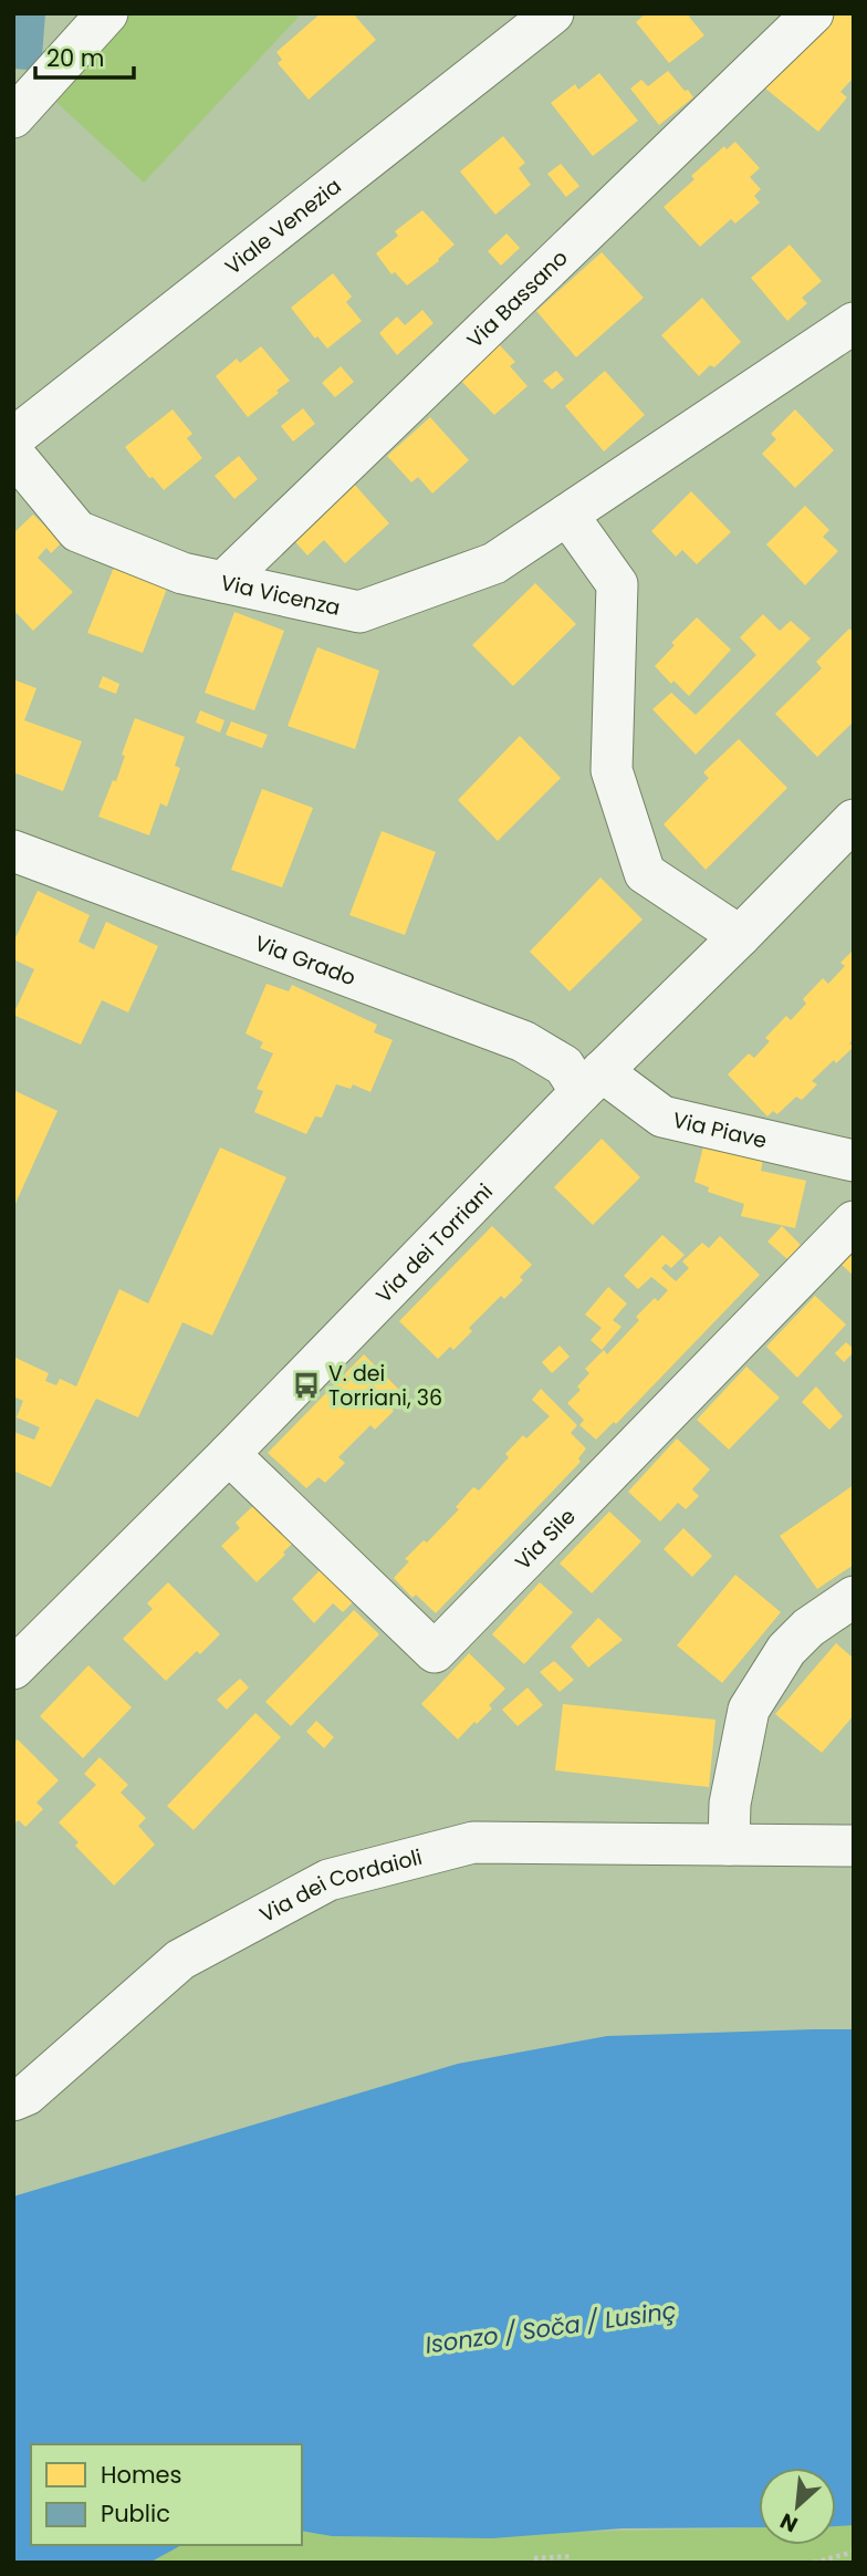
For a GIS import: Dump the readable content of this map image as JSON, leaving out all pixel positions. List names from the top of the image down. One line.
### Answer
{"streets":{"street":["Viale Venezia","Via Bassano","Via Vicenza","Via Grado","Via Piave","Via dei Torriani","Via Sile","Via dei Cordaioli"]},"crossings":[["Via Bassano","Via Vicenza"],["Via Grado","Via Piave"],["Via Grado","Via dei Torriani"],["Via Piave","Via dei Torriani"],["Via dei Torriani","Via Sile"]],"water":["Isonzo / Soča / Lusinç"],"places":{"bus stop":["V. dei Torriani, 36"]},"legend":["Homes","Public"],"scale_bar":"20 m","north":"bottom left"}
